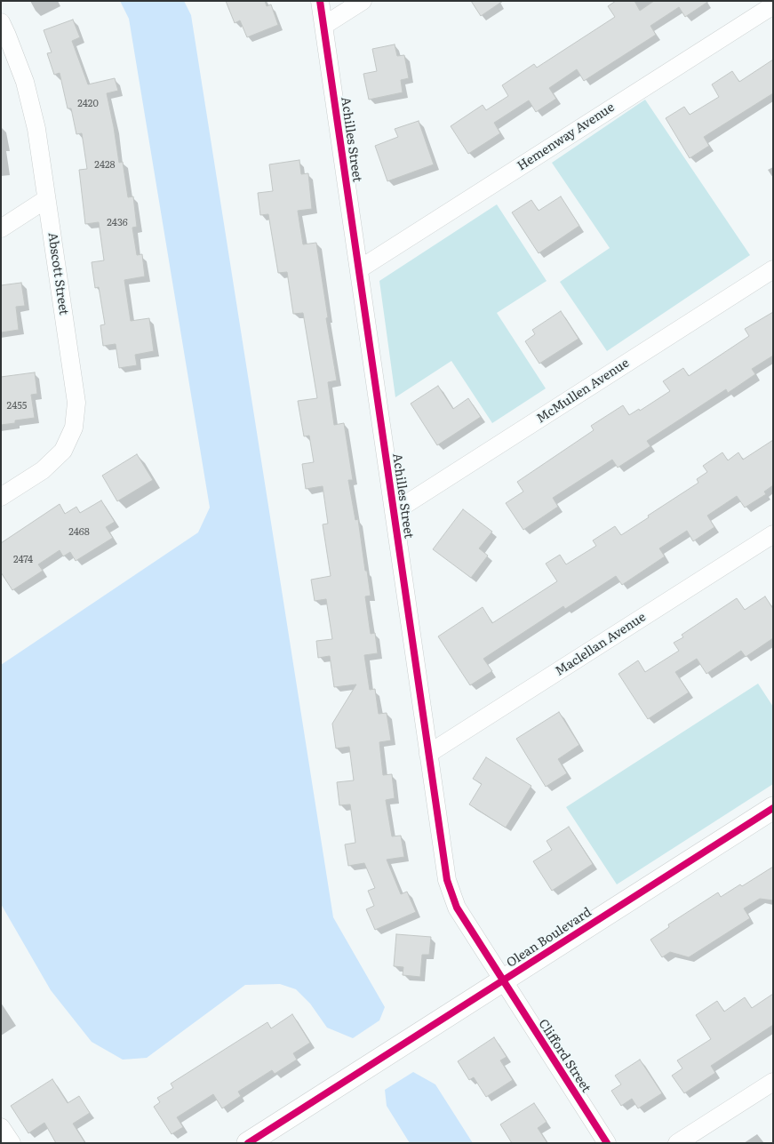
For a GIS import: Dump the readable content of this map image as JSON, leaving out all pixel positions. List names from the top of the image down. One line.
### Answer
{"streets":{"street":["Hemenway Avenue","Achilles Street","Abscott Street","McMullen Avenue","Maclellan Avenue","Olean Boulevard","Clifford Street"]},"crossings":[["Hemenway Avenue","Achilles Street"],["Achilles Street","McMullen Avenue"],["Achilles Street","Maclellan Avenue"],["Achilles Street","Olean Boulevard"],["Achilles Street","Clifford Street"],["Olean Boulevard","Clifford Street"]],"house_numbers":["2420","2428","2436","2455","2468","2474"]}
